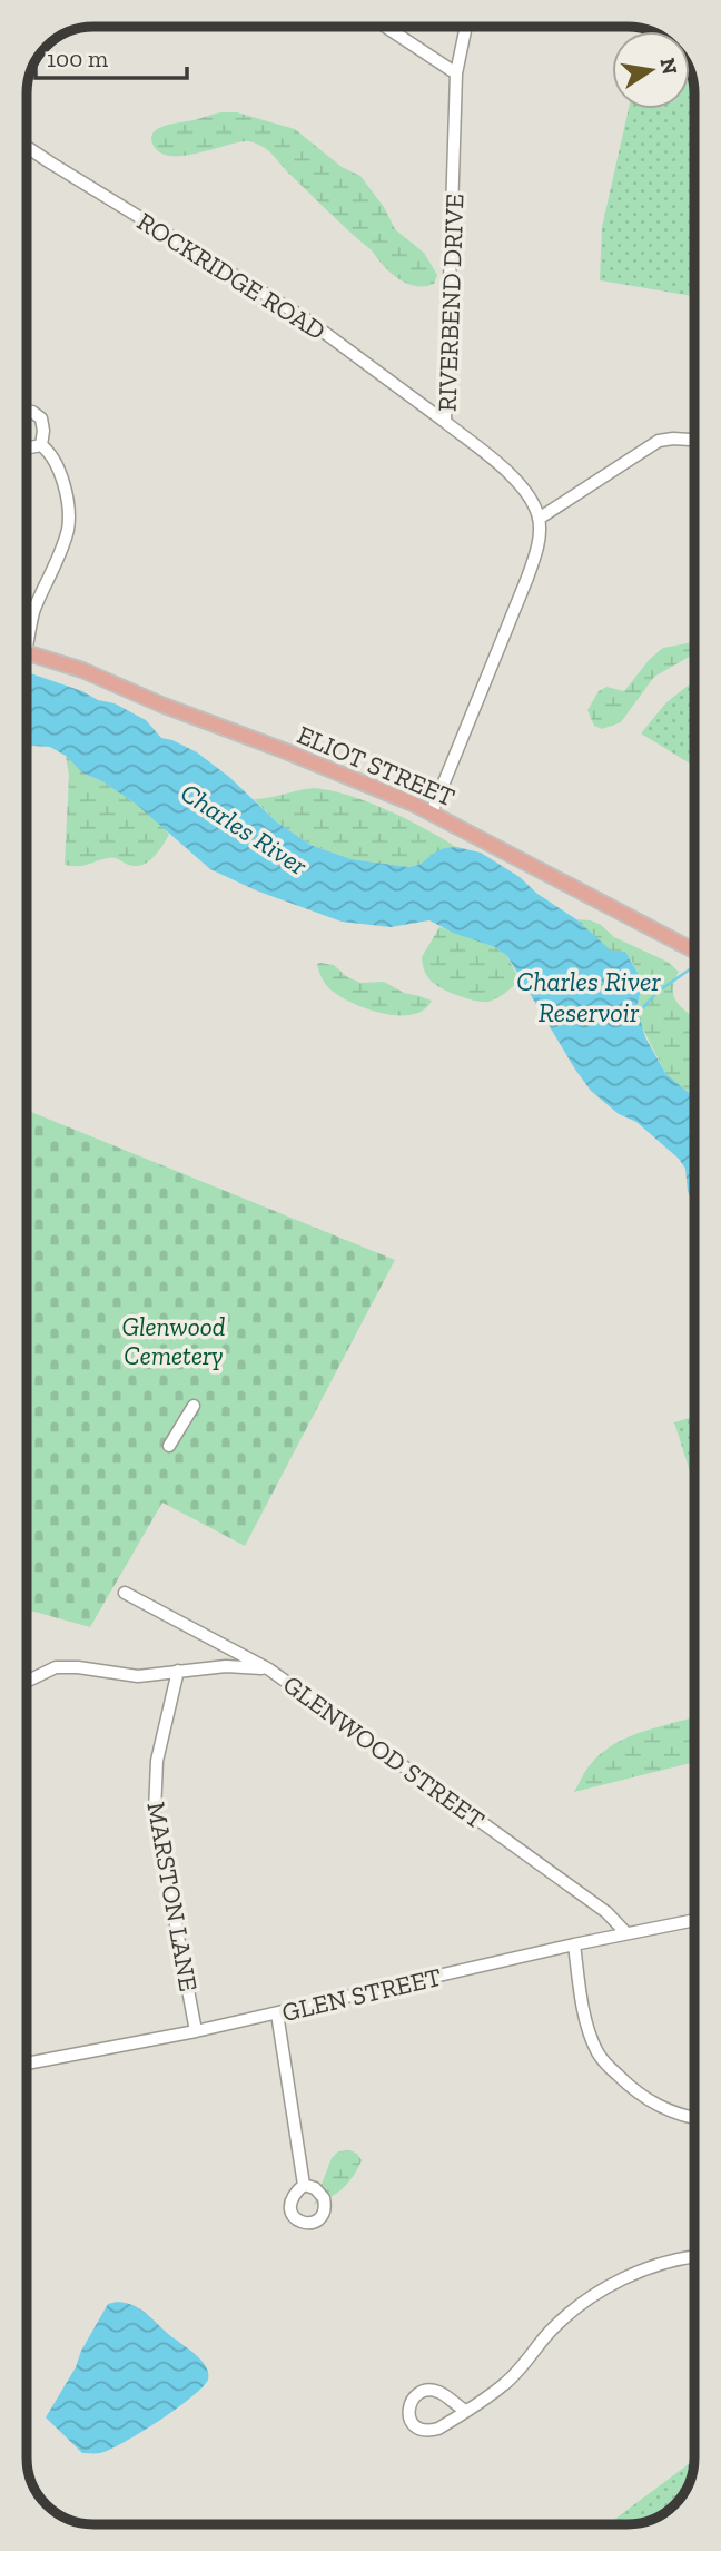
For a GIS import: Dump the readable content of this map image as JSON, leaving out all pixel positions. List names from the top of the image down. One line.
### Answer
{"streets":{"main road":["ELIOT STREET"],"street":["ROCKRIDGE ROAD","RIVERBEND DRIVE","GLENWOOD STREET","MARSTON LANE","GLEN STREET"]},"crossings":[["ROCKRIDGE ROAD","RIVERBEND DRIVE"],["GLENWOOD STREET","GLEN STREET"],["MARSTON LANE","GLEN STREET"]],"water":["Charles River","Charles River Reservoir"],"parks":["Glenwood Cemetery"],"scale_bar":"100 m","north":"right"}
